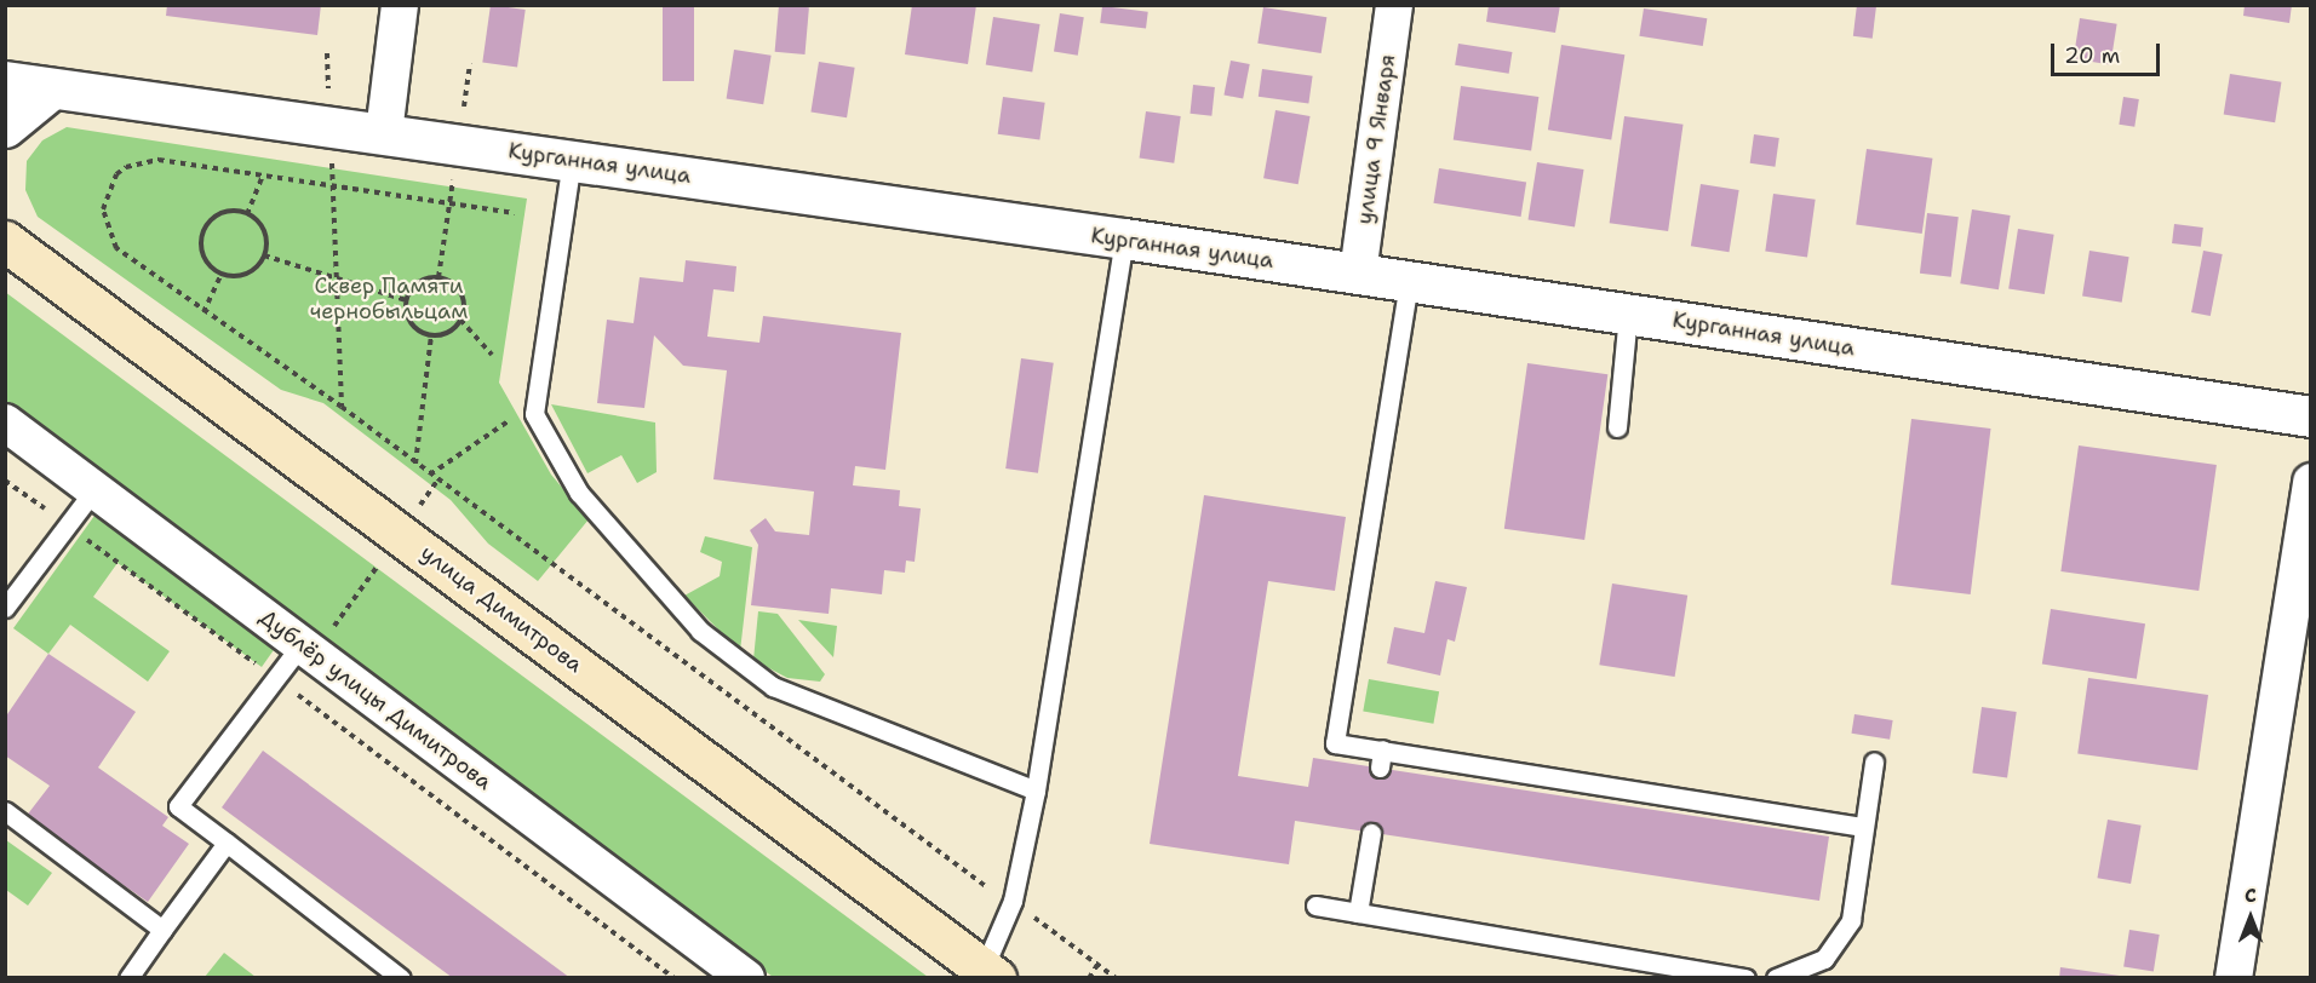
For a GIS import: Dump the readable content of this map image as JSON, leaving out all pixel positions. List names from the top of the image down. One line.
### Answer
{"streets":{"main road":["улица Димитрова"],"street":["улица 9 Января","Курганная улица","Дублёр улицы Димитрова"]},"crossings":[["улица 9 Января","Курганная улица"]],"parks":["Сквер Памяти чернобыльцам"],"scale_bar":"20 m","north":"top"}
